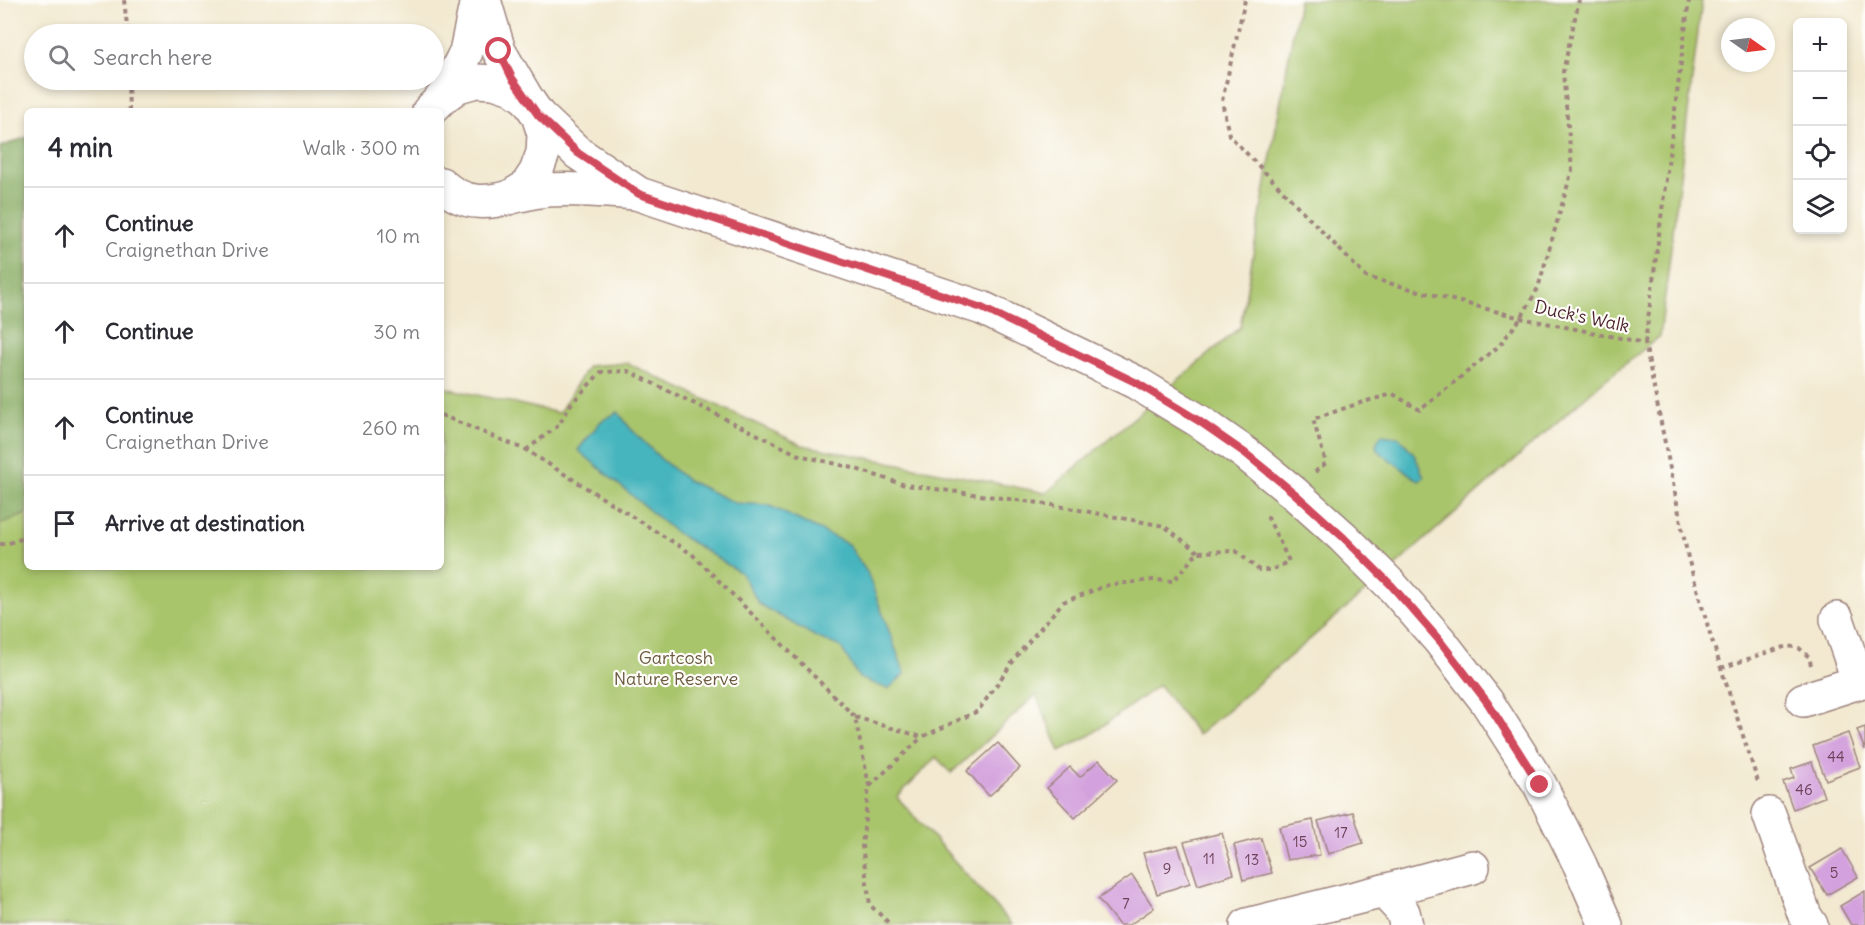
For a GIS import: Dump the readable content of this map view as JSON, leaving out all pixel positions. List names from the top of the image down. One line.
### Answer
{"streets":{"path":["Duck's Walk"]},"parks":["Gartcosh Nature Reserve"],"house_numbers":["44","46","17","15","11","13","9","5","7"],"north":"right","page":{"map_buttons":["+","−"],"search":"Search here","heading":["4 min","Walk · 300 m"],"list":[["Continue","Craignethan Drive","10 m"],["Continue","30 m"],["Continue","Craignethan Drive","260 m"],"Arrive at destination"]}}
